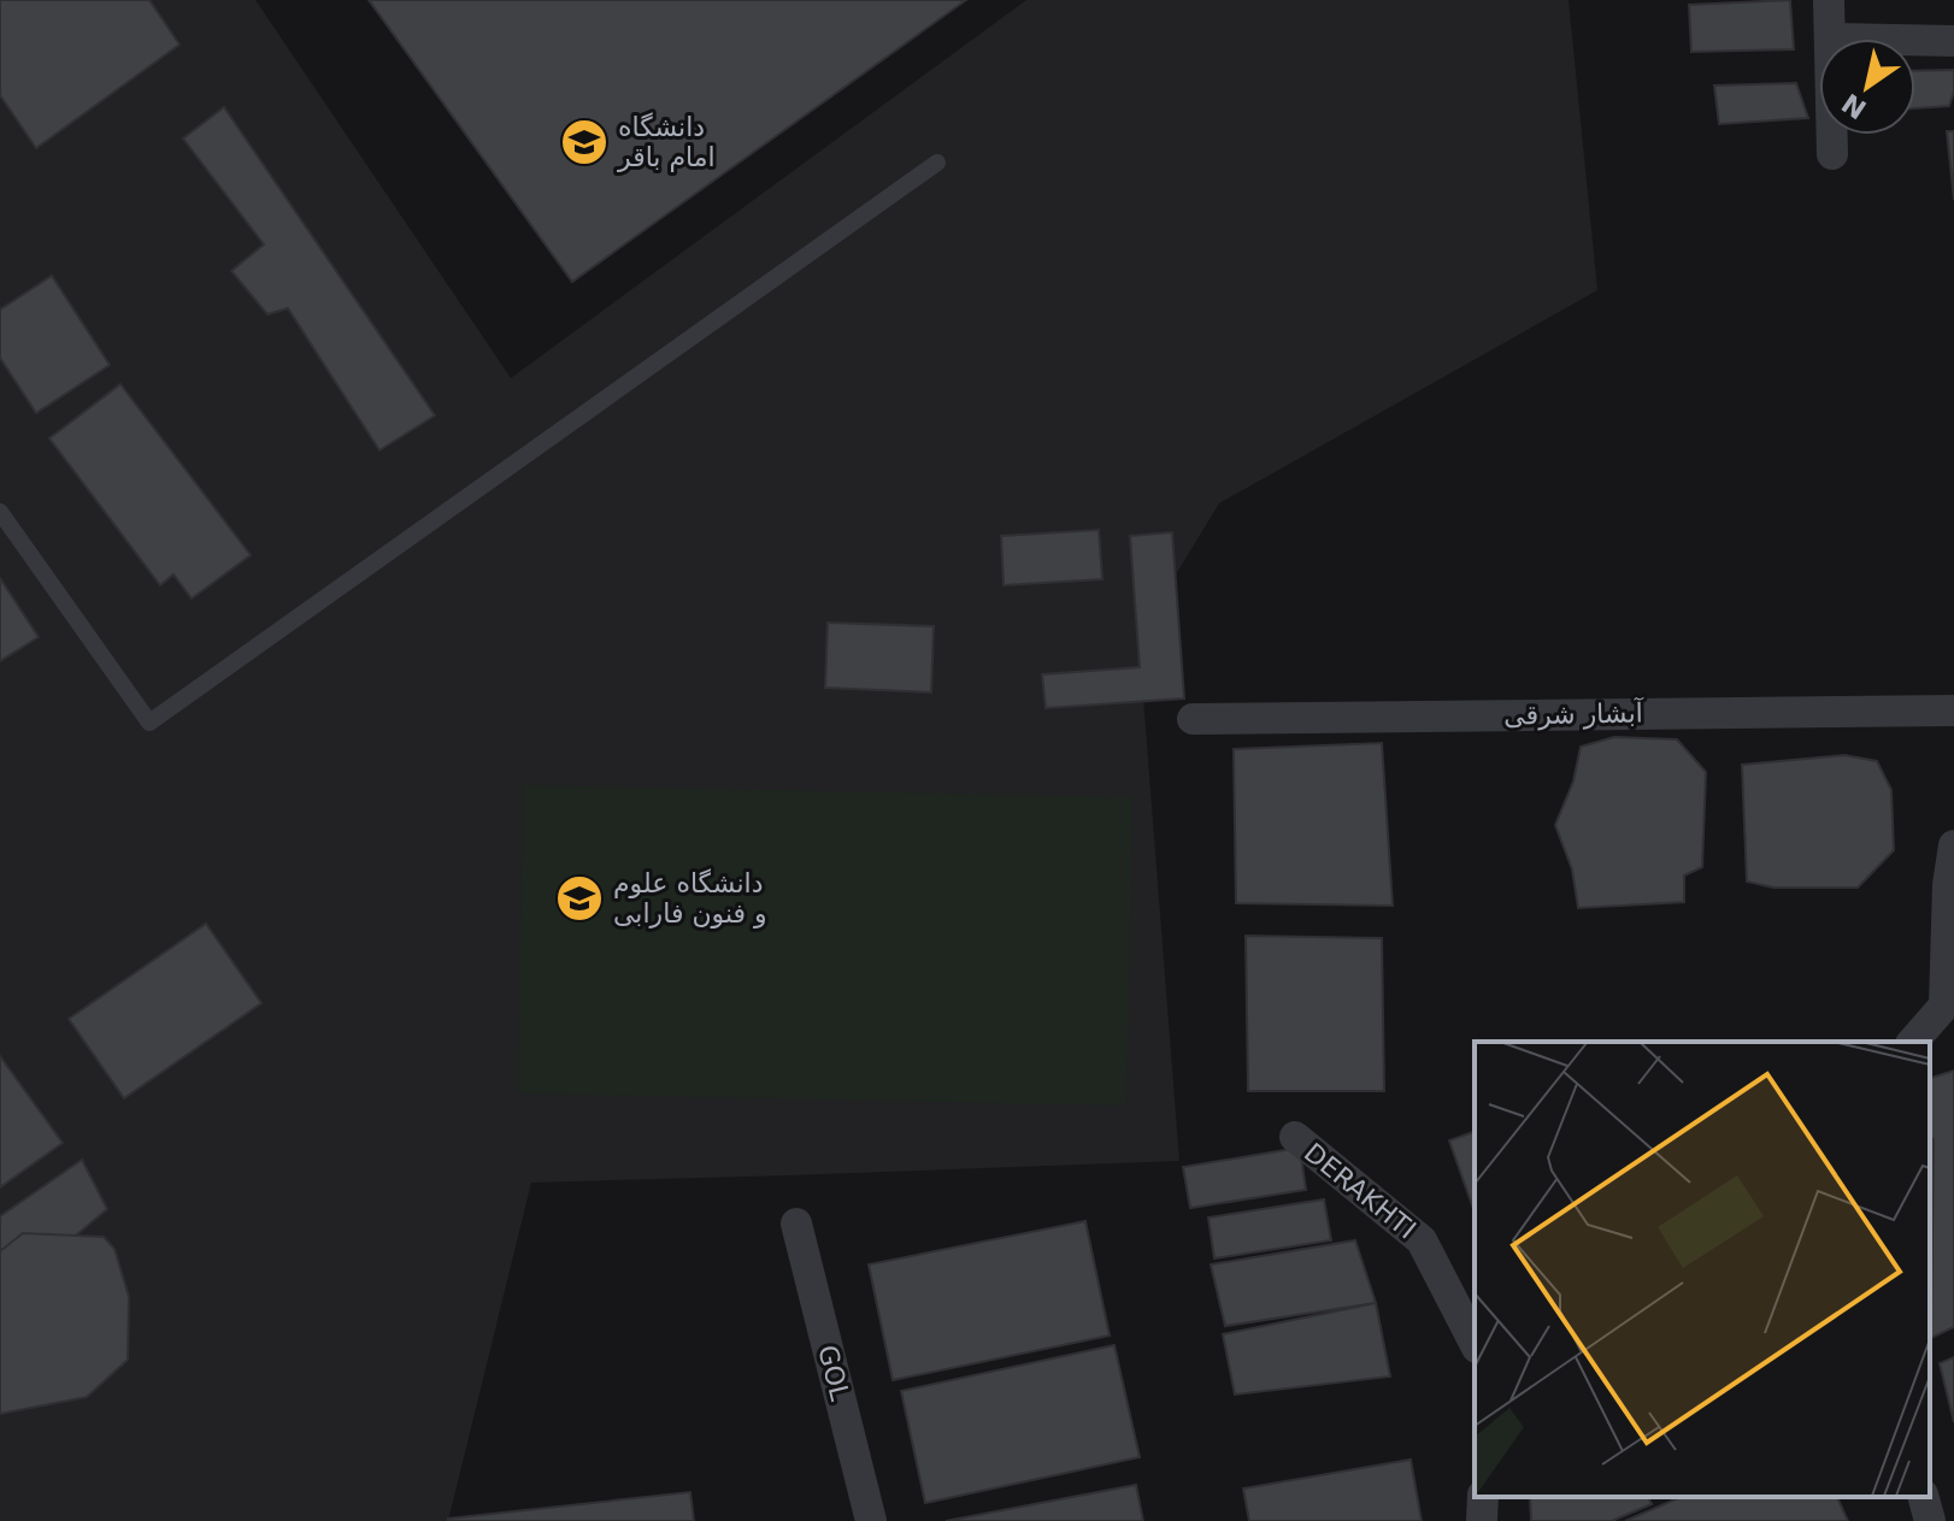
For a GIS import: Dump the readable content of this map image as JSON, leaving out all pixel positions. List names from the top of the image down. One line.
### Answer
{"streets":{"street":["آبشار شرقی","DERAKHTI","GOL"]},"places":{"school or university":["دانشگاه امام باقر","دانشگاه علوم و فنون فارابی"]},"north":"bottom left"}
